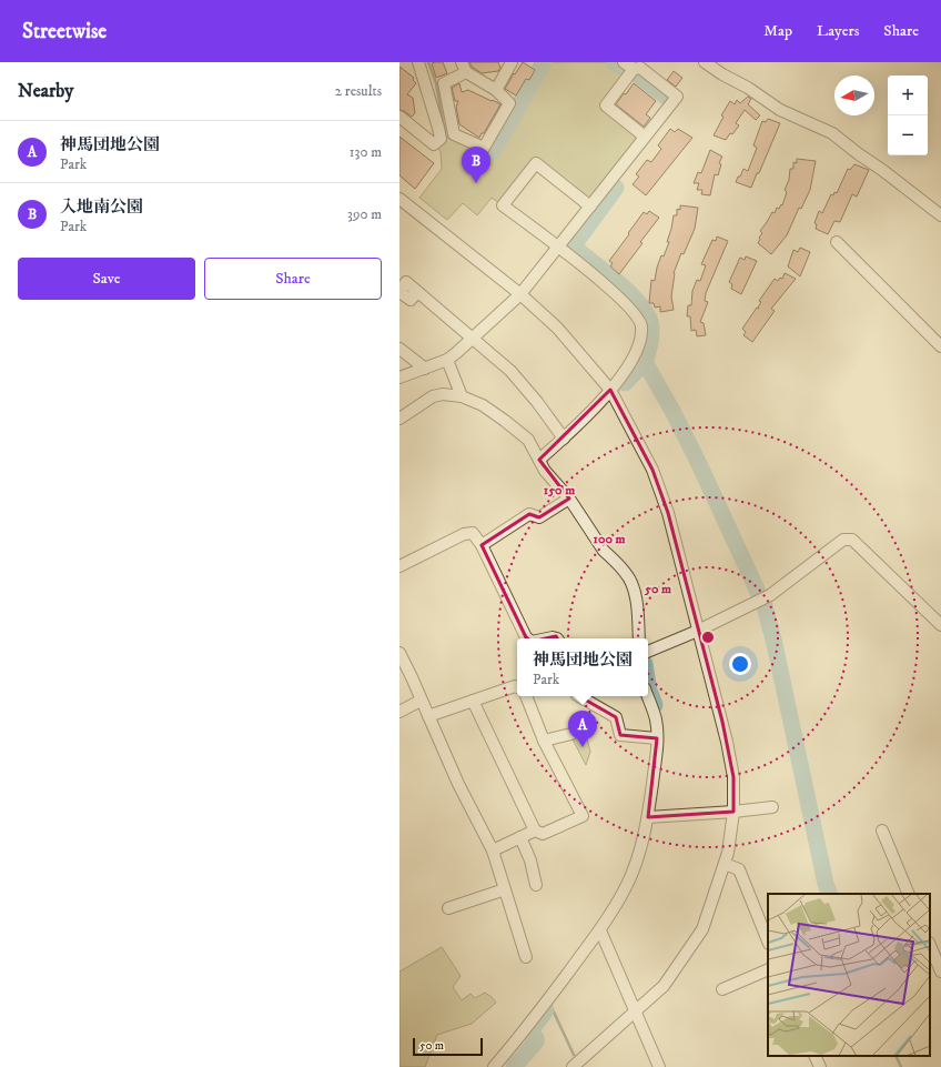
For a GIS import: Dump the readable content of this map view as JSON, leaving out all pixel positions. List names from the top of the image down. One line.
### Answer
{"scale_bar":"50 m","north":"left","page":{"header":"Streetwise","nav":["Map","Layers","Share"],"heading":["Nearby","2 results"],"map_buttons":["+","−"],"list":[{"mark":"A","name":"神馬団地公園","note":"Park","value":"130 m"},{"mark":"B","name":"入地南公園","note":"Park","value":"390 m"}],"pins":["B","A"],"buttons":["Save","Share"],"popup":["神馬団地公園","Park"],"scale":"50 m"},"rings":["150 m","100 m","50 m"]}
